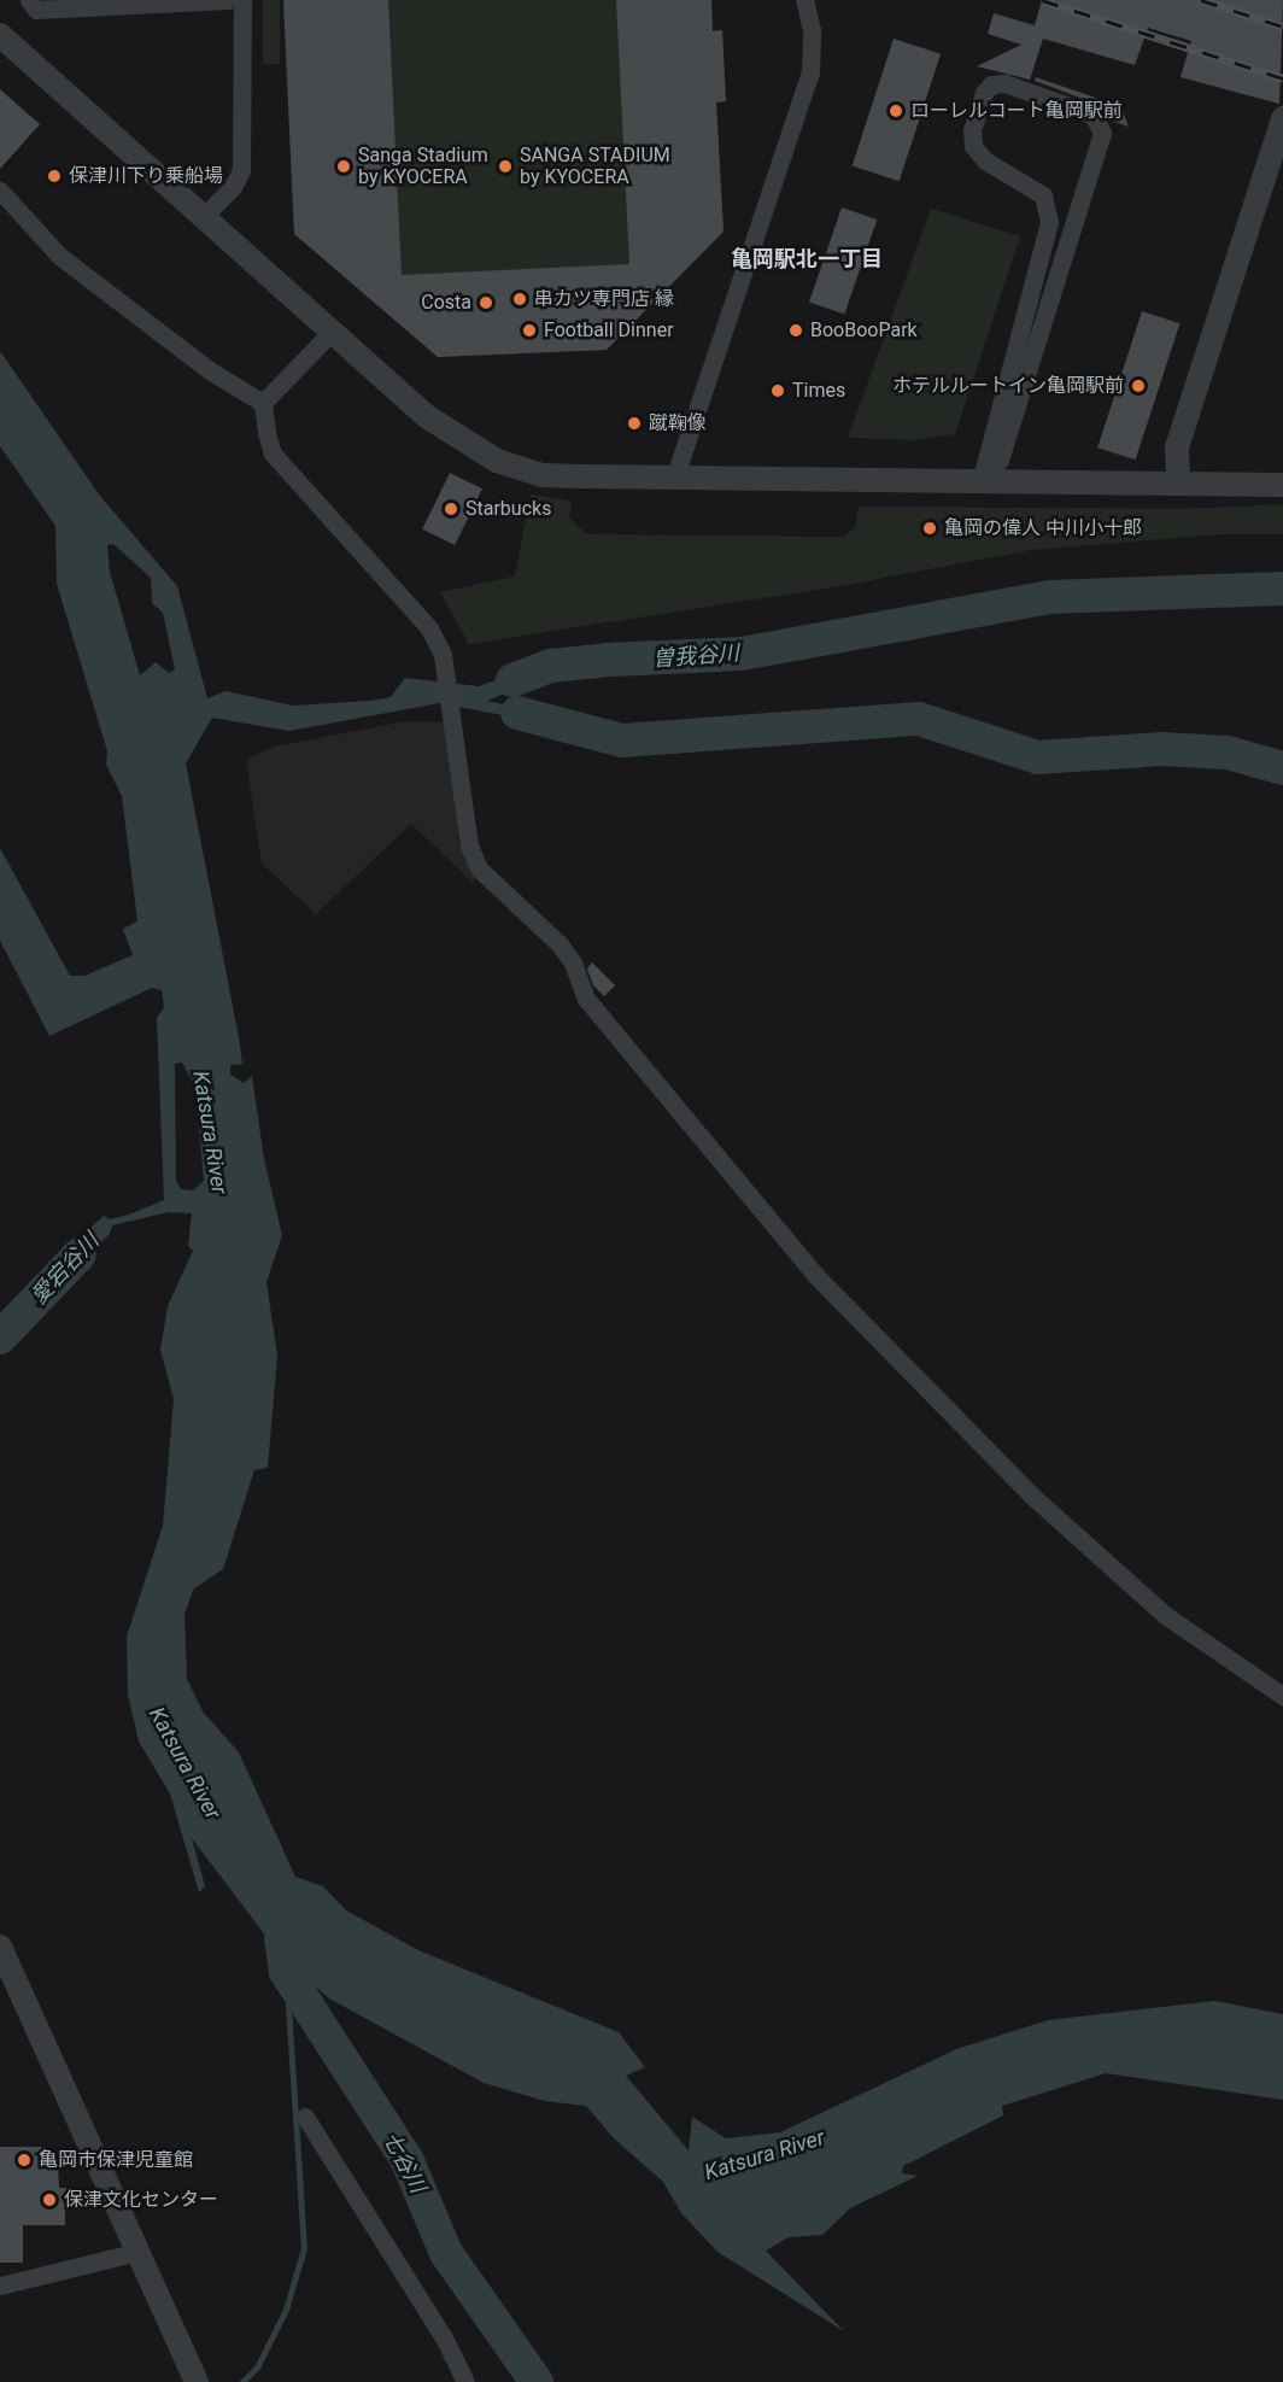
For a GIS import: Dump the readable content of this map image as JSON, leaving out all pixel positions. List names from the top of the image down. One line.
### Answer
{"districts":["亀岡駅北一丁目"],"water":["曽我谷川","Katsura River","愛宕谷川","七谷川"],"places":["ローレルコート亀岡駅前","Sanga Stadium by KYOCERA","SANGA STADIUM by KYOCERA","保津川下り乗船場","串カツ専門店 縁","Costa","Football Dinner","BooBooPark","ホテルルートイン亀岡駅前","Times","蹴鞠像","Starbucks","亀岡の偉人 中川小十郎","亀岡市保津児童館","保津文化センター"]}
